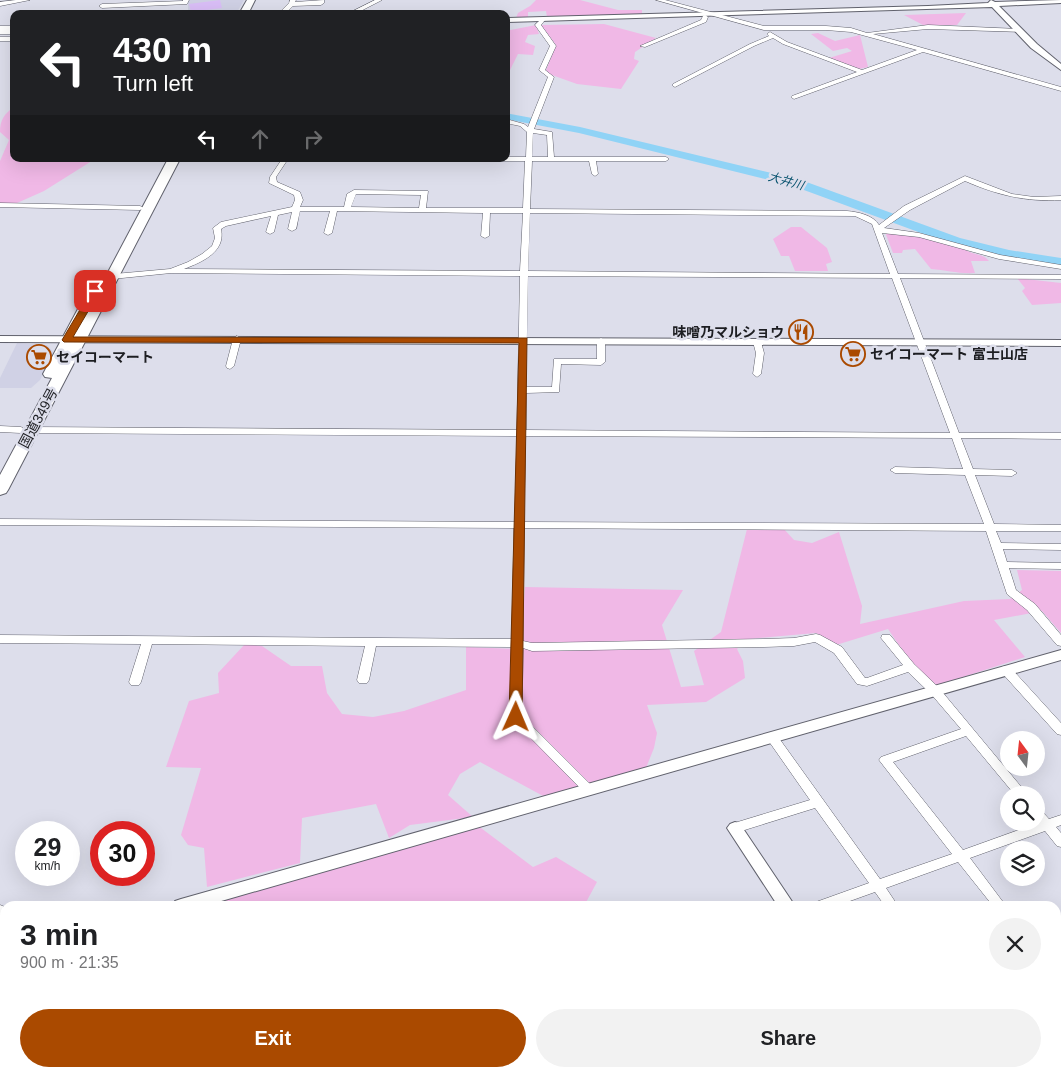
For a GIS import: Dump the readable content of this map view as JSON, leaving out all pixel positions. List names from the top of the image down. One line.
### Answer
{"streets":{"highway":["国道349号"]},"water":["大井川"],"places":{"restaurant":["味噌乃マルショウ"],"supermarket":["セイコーマート 富士山店","セイコーマート"]},"north":"top","page":{"turn":["430 m","Turn left"],"speed":"29 km/h","limit":"30","heading":["3 min","900 m · 21:35"],"buttons":["Exit","Share"]}}
